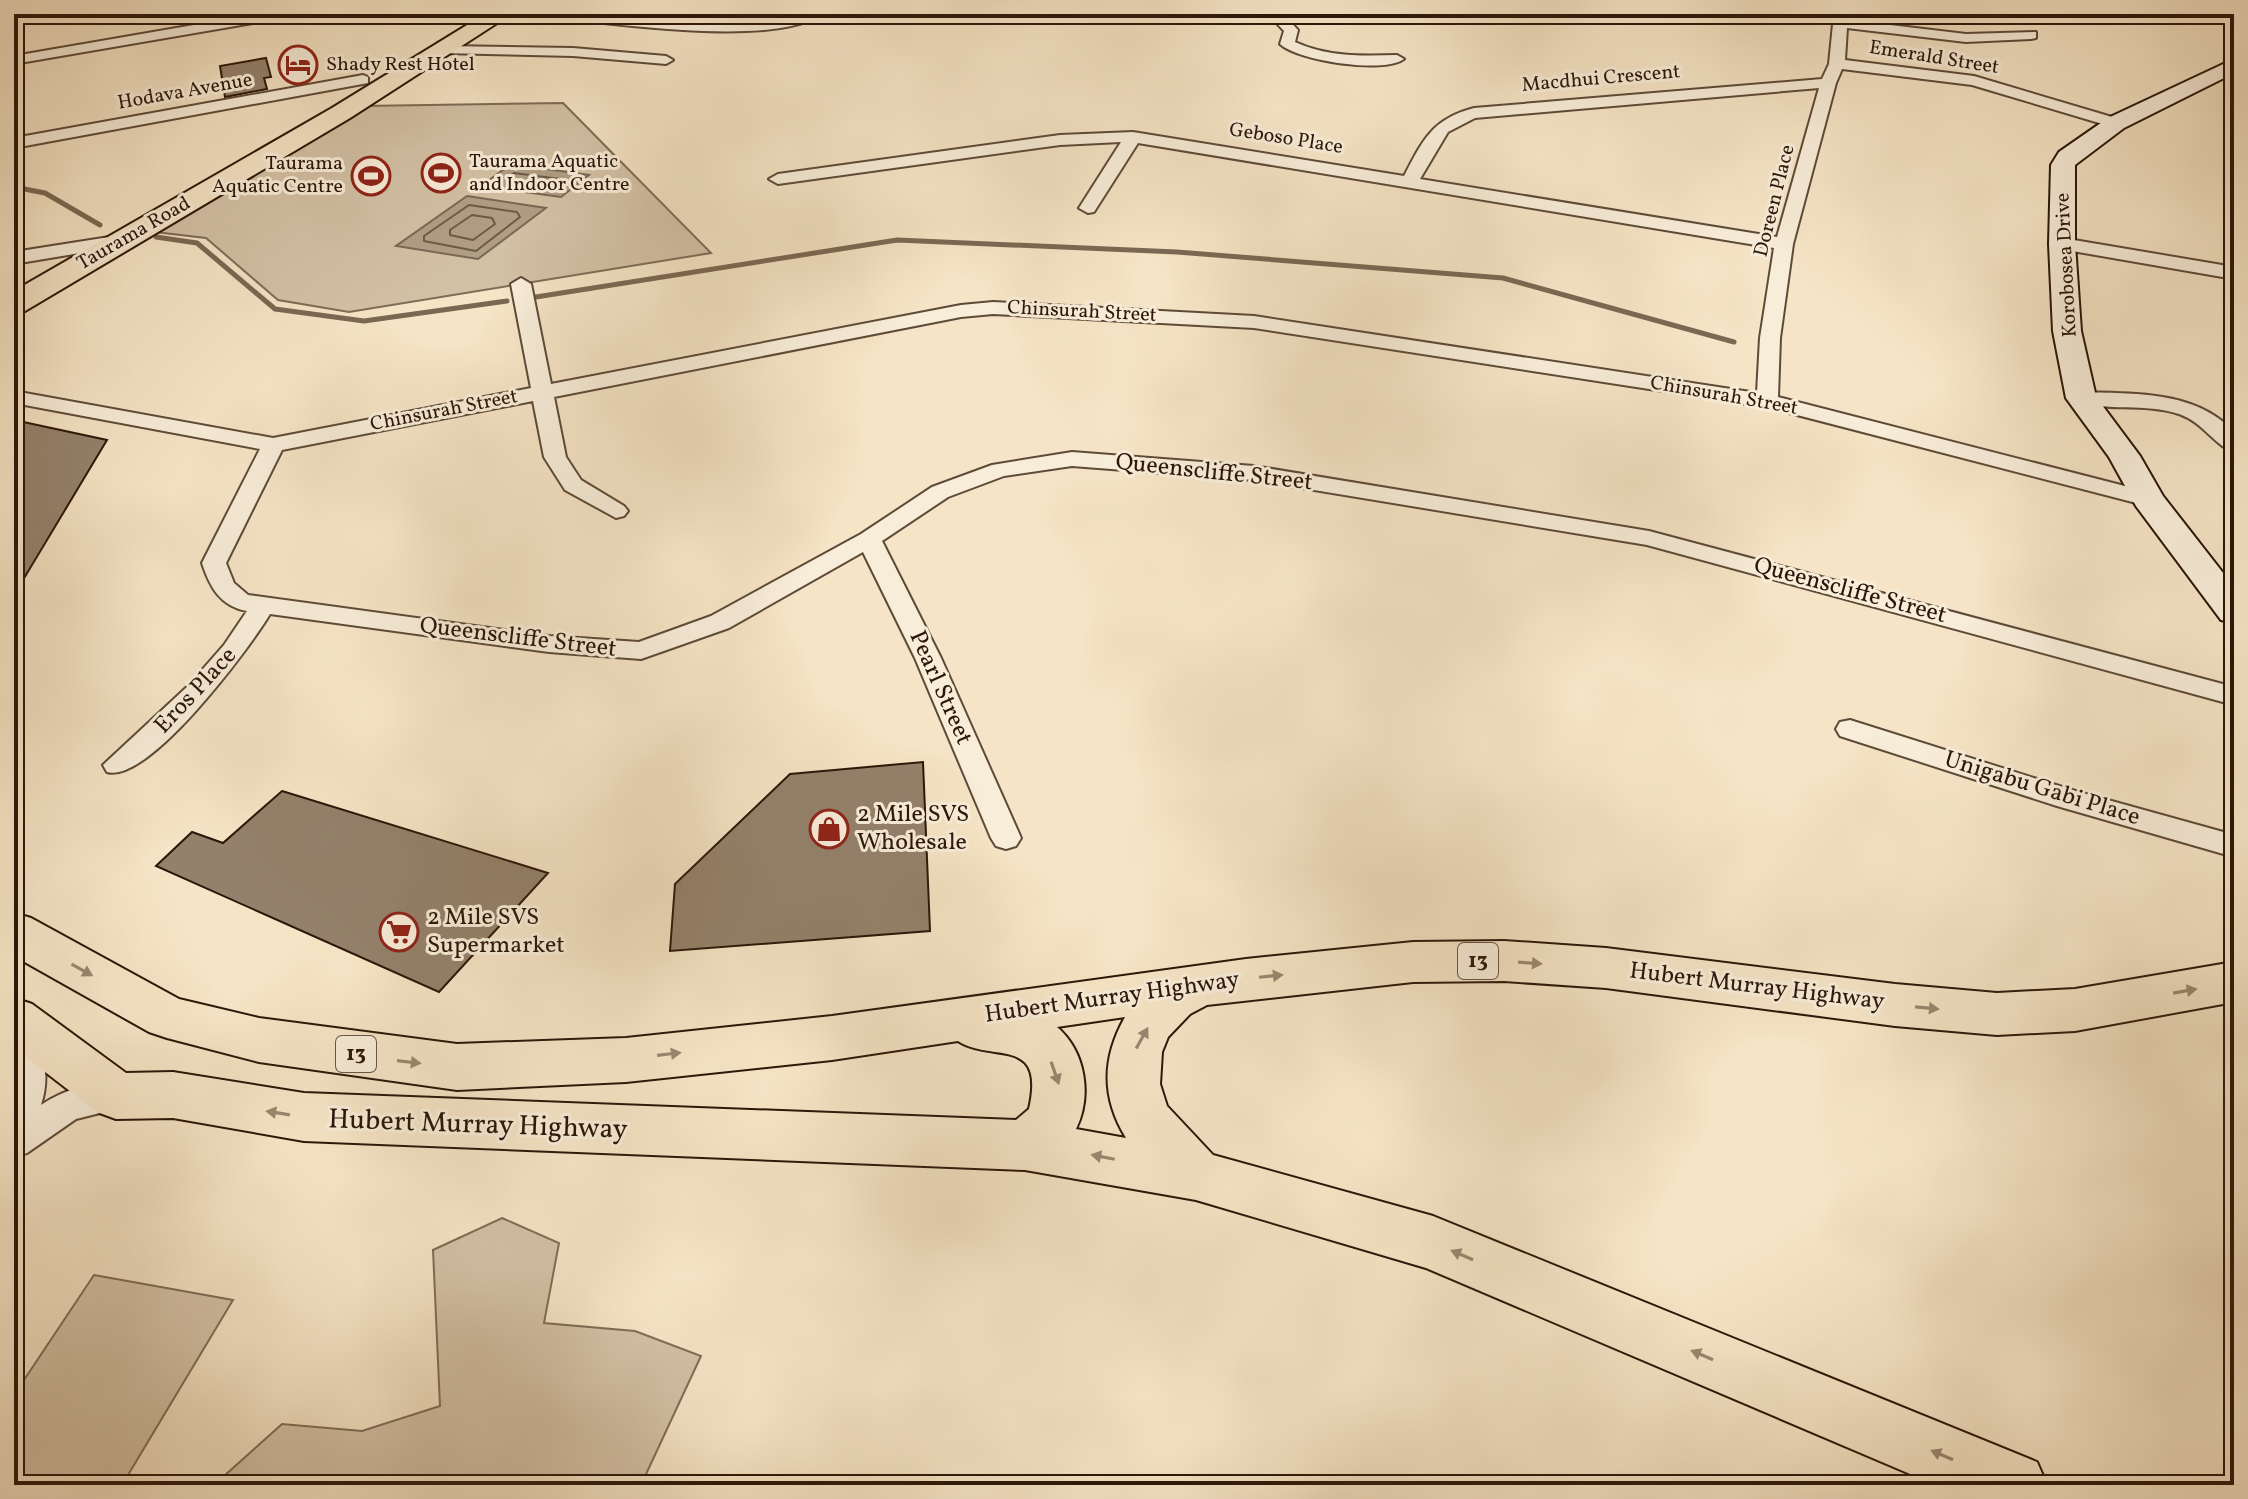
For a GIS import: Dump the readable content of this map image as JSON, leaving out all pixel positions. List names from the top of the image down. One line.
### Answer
{"streets":{"main road":["Taurama Road","Korobosea Drive","13","Hubert Murray Highway"],"street":["Emerald Street","Macdhui Crescent","Hodava Avenue","Geboso Place","Doreen Place","Chinsurah Street","Queenscliffe Street","Pearl Street","Eros Place","Unigabu Gabi Place"]},"crossings":[["Emerald Street","Doreen Place"],["Emerald Street","Korobosea Drive"],["Macdhui Crescent","Geboso Place"],["Macdhui Crescent","Doreen Place"],["Hodava Avenue","Taurama Road"],["Geboso Place","Doreen Place"],["Doreen Place","Chinsurah Street"],["Korobosea Drive","Chinsurah Street"],["Chinsurah Street","Queenscliffe Street"],["Queenscliffe Street","Pearl Street"],["Queenscliffe Street","Eros Place"]],"places":{"hotel":["Shady Rest Hotel"],"sports":["Taurama Aquatic and Indoor Centre","Taurama Aquatic Centre"],"shop":["2 Mile SVS Wholesale"],"supermarket":["2 Mile SVS Supermarket"]}}
